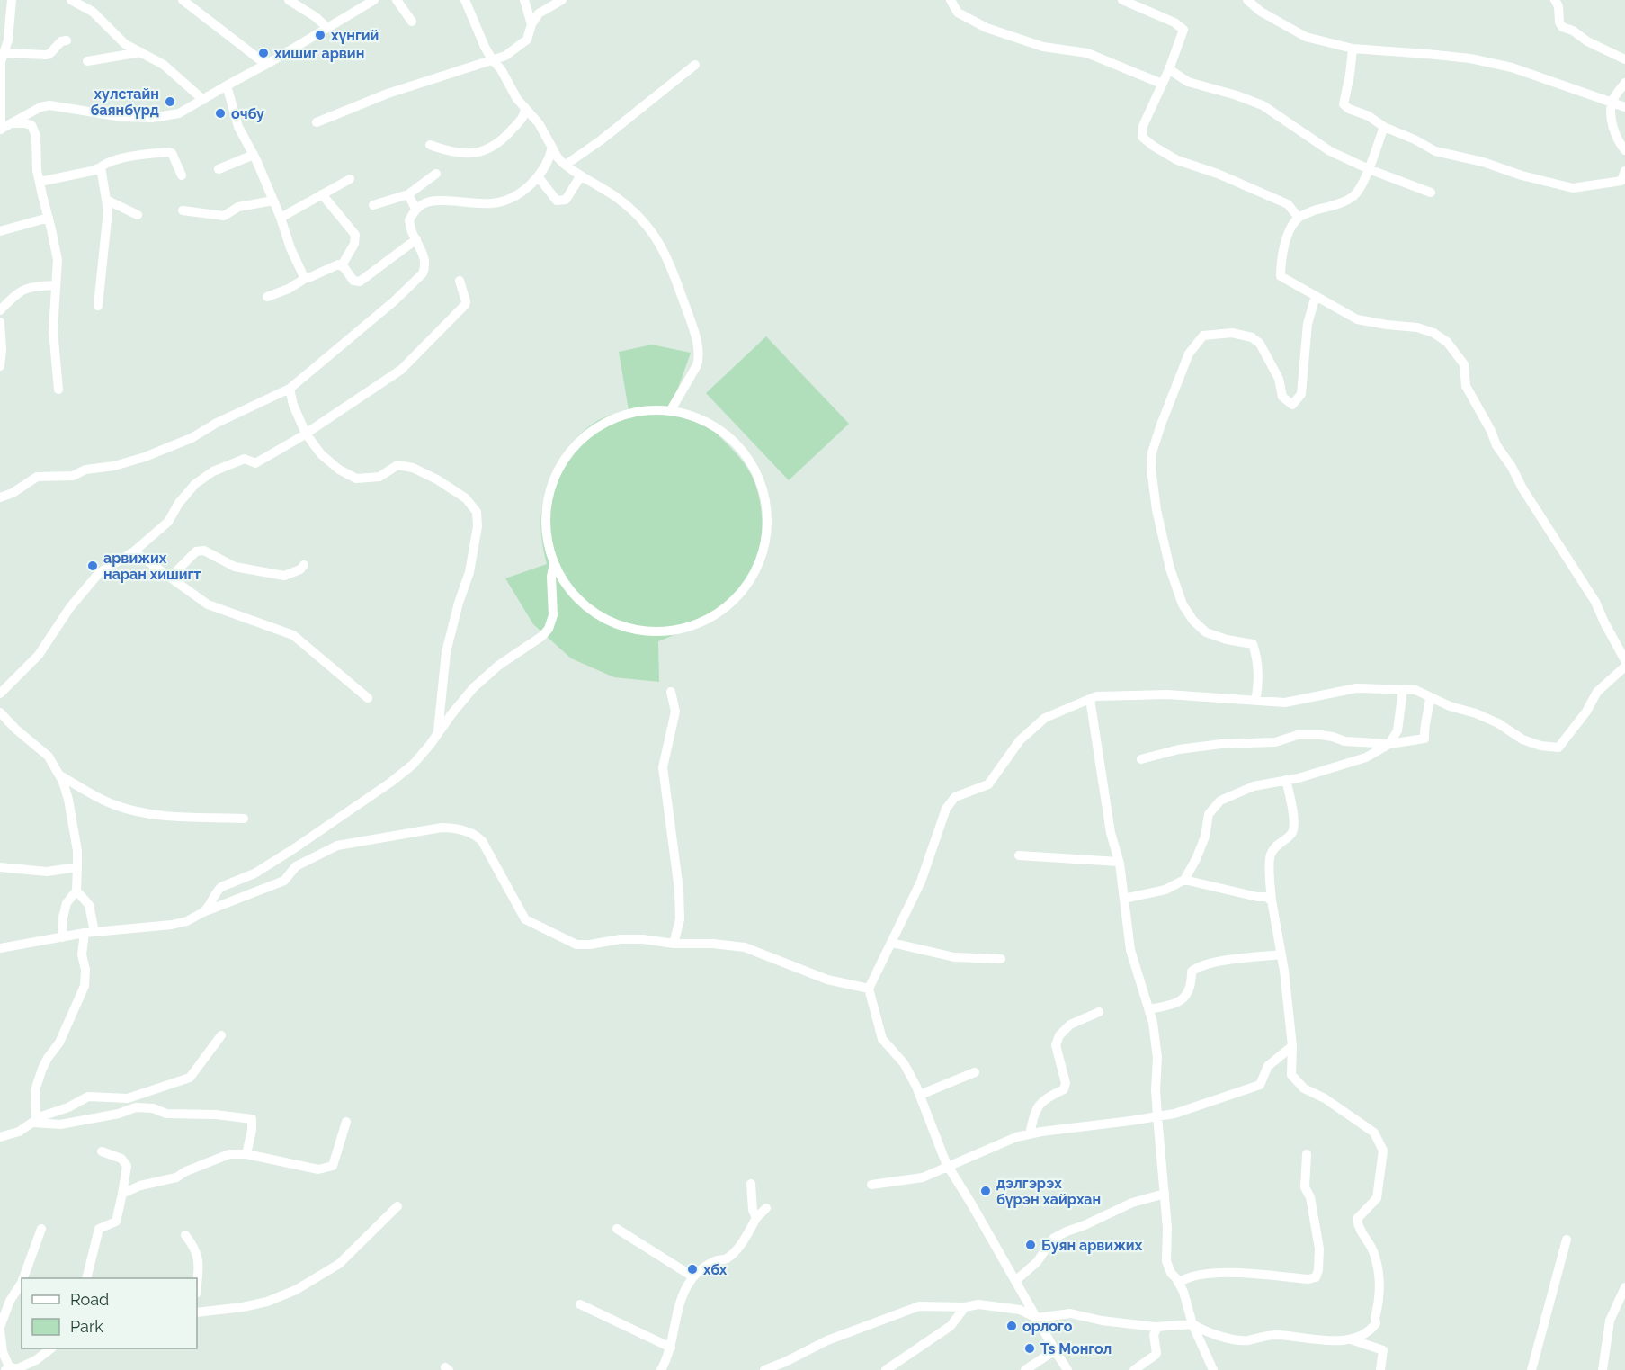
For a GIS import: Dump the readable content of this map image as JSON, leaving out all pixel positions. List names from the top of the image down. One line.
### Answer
{"places":["хүнгий","хишиг арвин","хулстайн баянбүрд","очбу","арвижих наран хишигт","дэлгэрэх бүрэн хайрхан","Буян арвижих","хбх","орлого","Ts Монгол"],"legend":["Road","Park"]}
